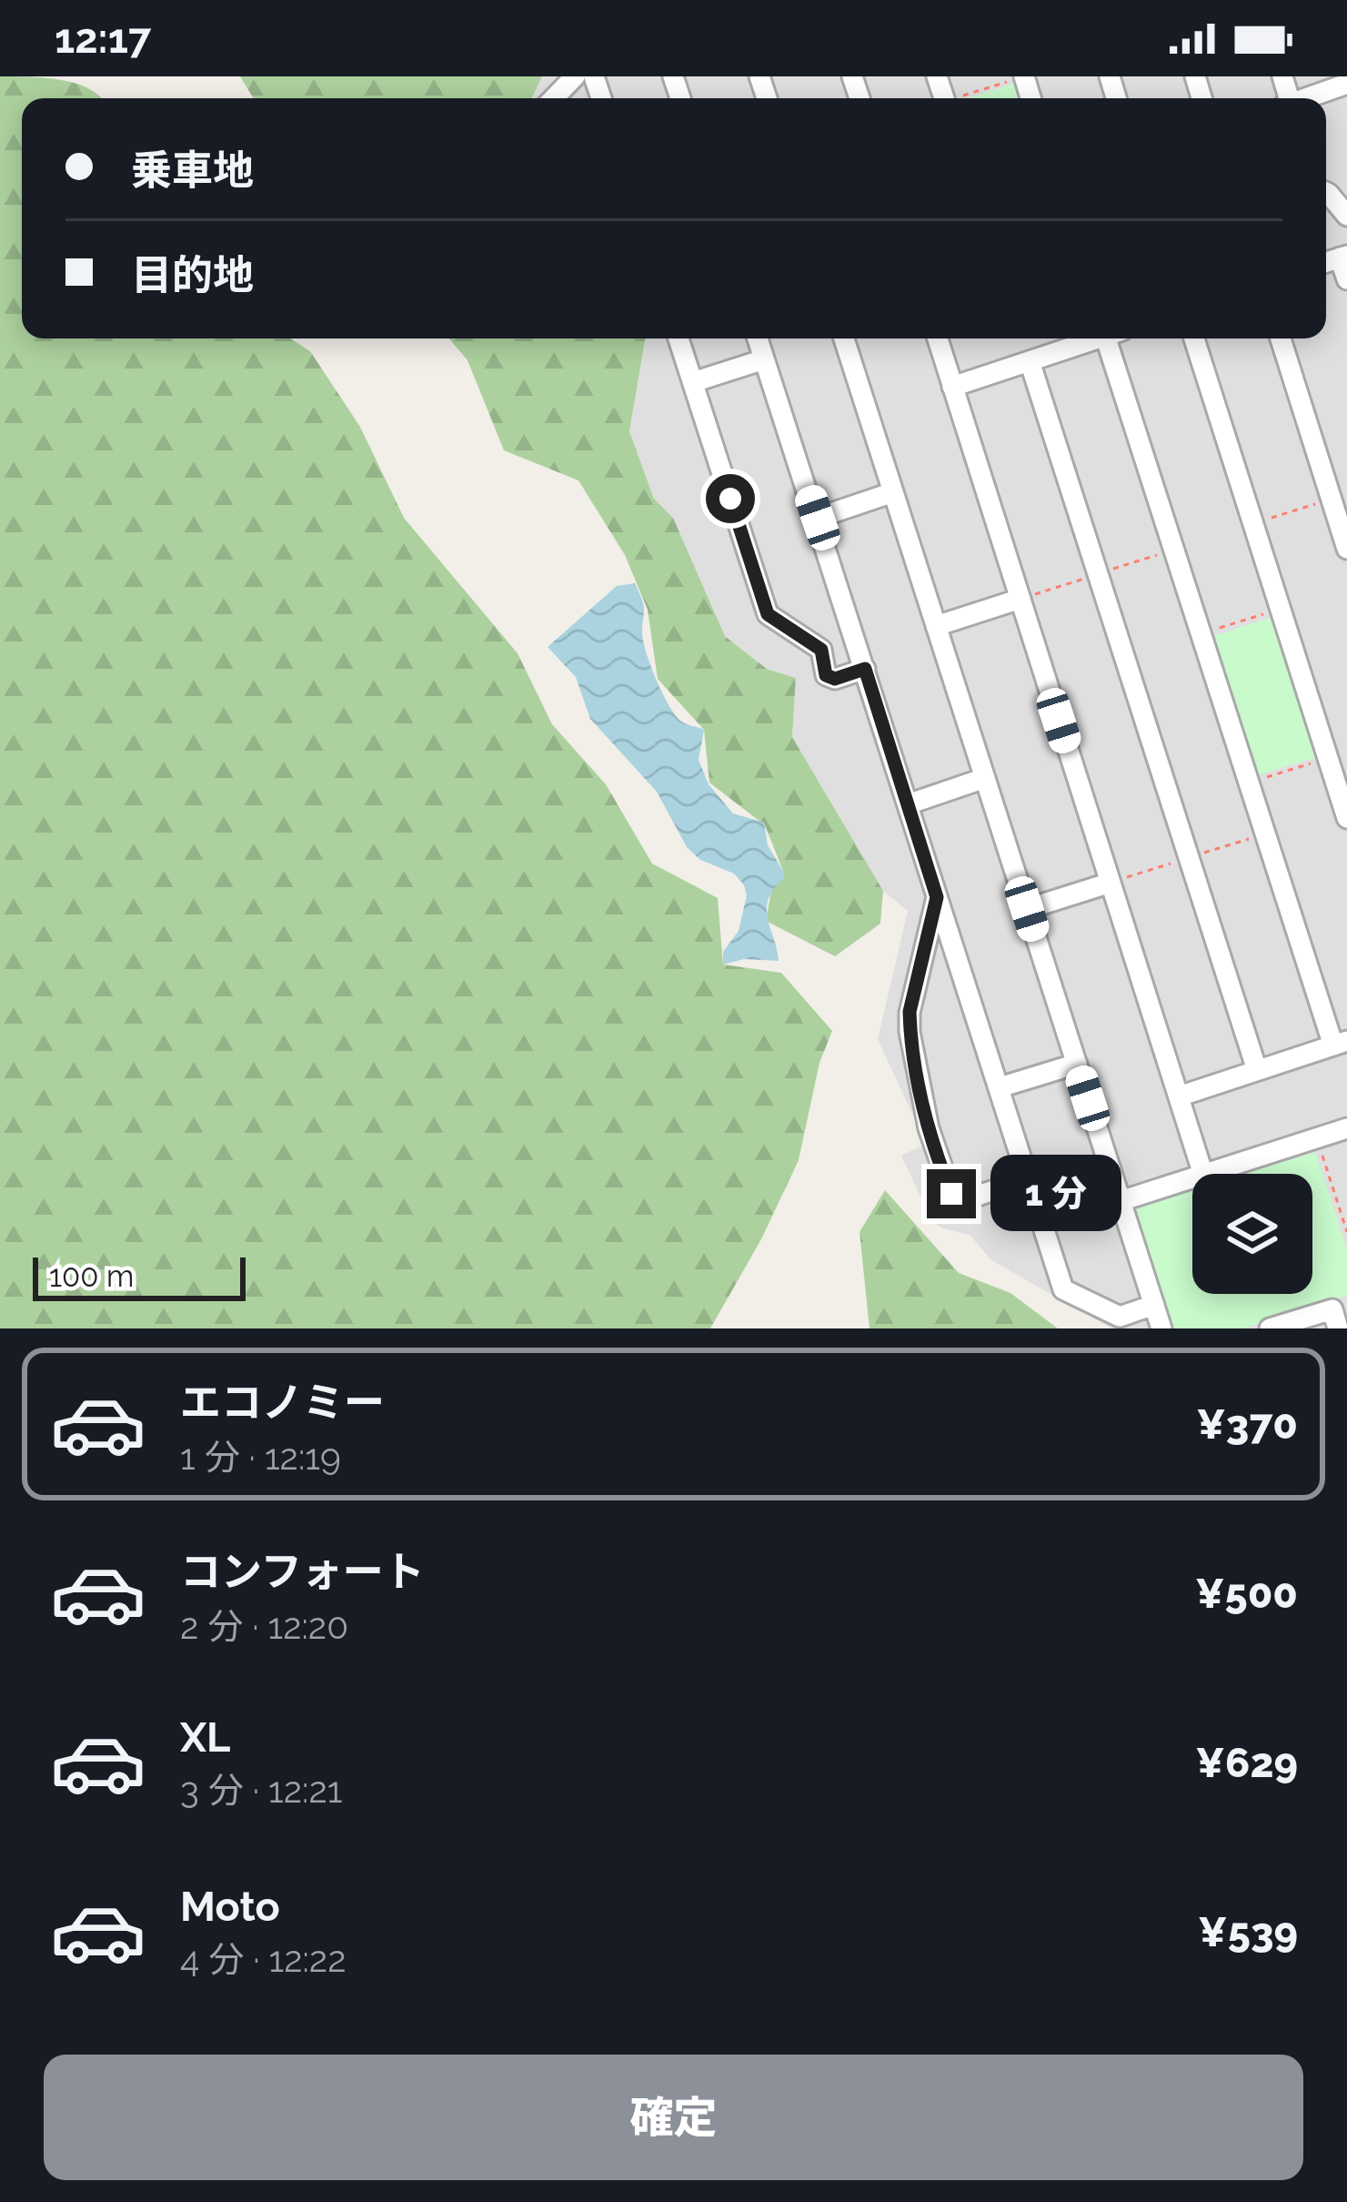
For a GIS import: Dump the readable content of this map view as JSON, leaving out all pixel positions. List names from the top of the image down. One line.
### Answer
{"scale_bar":"100 m","page":{"status":"12:17","banner":["乗車地","目的地"],"bubble":"1 分","scale":"100 m","list":[{"name":"エコノミー","note":"1 分 · 12:19","value":"¥370"},{"name":"コンフォート","note":"2 分 · 12:20","value":"¥500"},{"name":"XL","note":"3 分 · 12:21","value":"¥629"},{"name":"Moto","note":"4 分 · 12:22","value":"¥539"}],"buttons":"確定"}}
